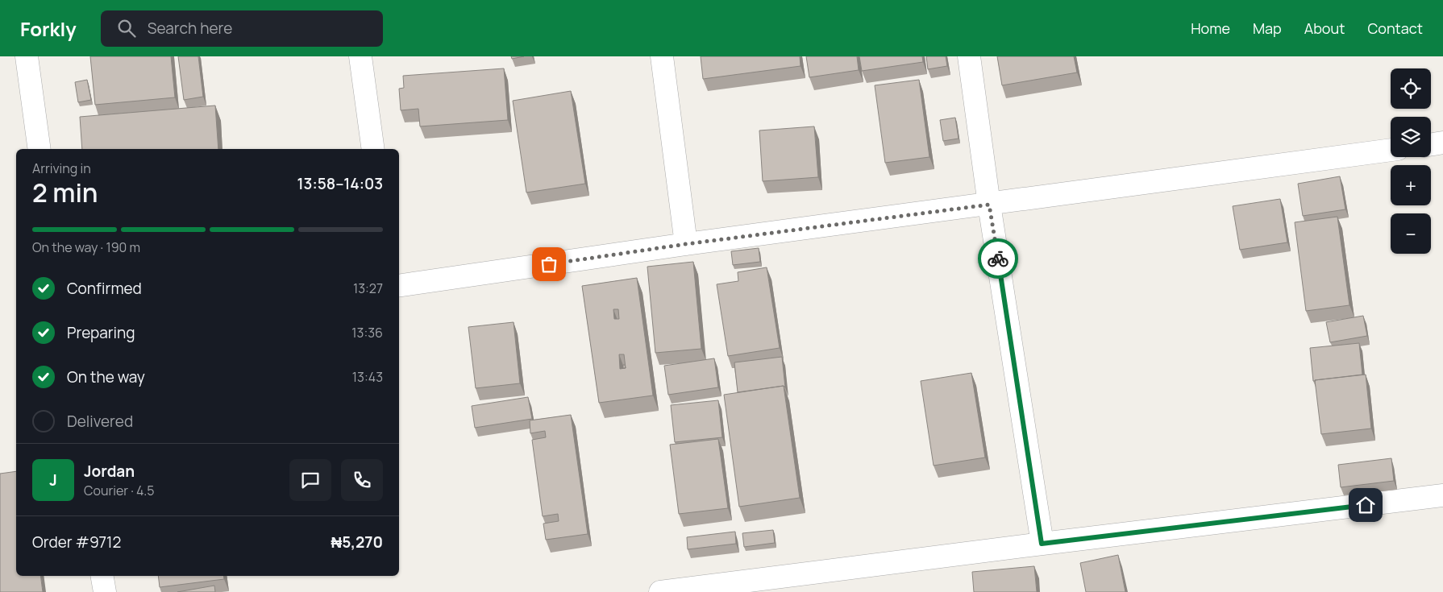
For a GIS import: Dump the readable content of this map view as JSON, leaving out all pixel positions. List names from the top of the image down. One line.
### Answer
{"page":{"header":"Forkly","search":"Search here","nav":["Home","Map","About","Contact"],"map_buttons":["+","−"],"heading":["2 min","Arriving in","13:58–14:03"],"panel":["Jordan","Courier · 4.5","Order #9712","₦5,270"],"bar":"On the way · 190 m","list":[["Confirmed","13:27"],["Preparing","13:36"],["On the way","13:43"],"Delivered"],"round":"J"}}
